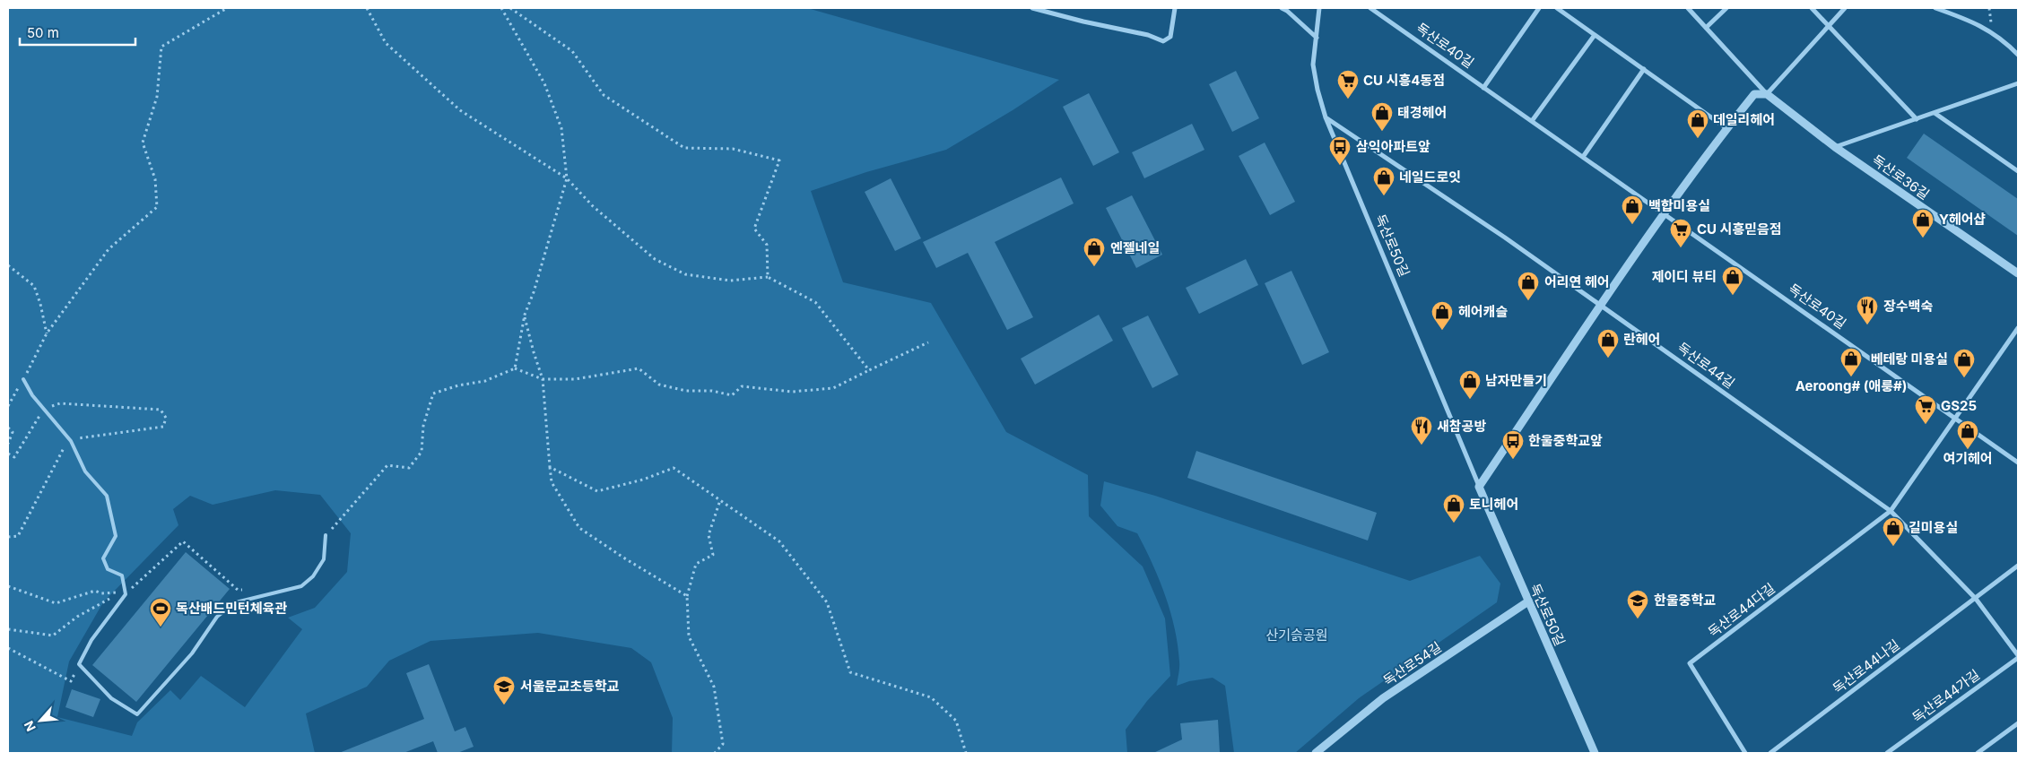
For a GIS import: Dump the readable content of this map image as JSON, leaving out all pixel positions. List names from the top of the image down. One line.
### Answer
{"streets":{"street":["독산로40길","독산로36길","독산로50길","독산로44길","독산로44다길","독산로54길","독산로44나길","독산로44가길"]},"crossings":[["독산로50길","독산로44길"],["독산로50길","독산로54길"],["독산로44길","독산로44다길"],["독산로44길","독산로44나길"],["독산로44길","독산로44가길"]],"parks":["산기슭공원"],"places":{"supermarket":["CU 시흥4동점","CU 시흥믿음점","GS25"],"shop":["태경헤어","데일리헤어","네일드로잇","백합미용실","Y헤어샵","엔젤네일","제이디 뷰티","어리연 헤어","헤어캐슬","란헤어","Aeroong# (애룽#)","베테랑 미용실","남자만들기","여기헤어","토니헤어","길미용실"],"bus stop":["삼익아파트앞","한울중학교앞"],"restaurant":["장수백숙","새참공방"],"school or university":["한울중학교","서울문교초등학교"],"sports":["독산배드민턴체육관"]},"scale_bar":"50 m","north":"bottom left"}
